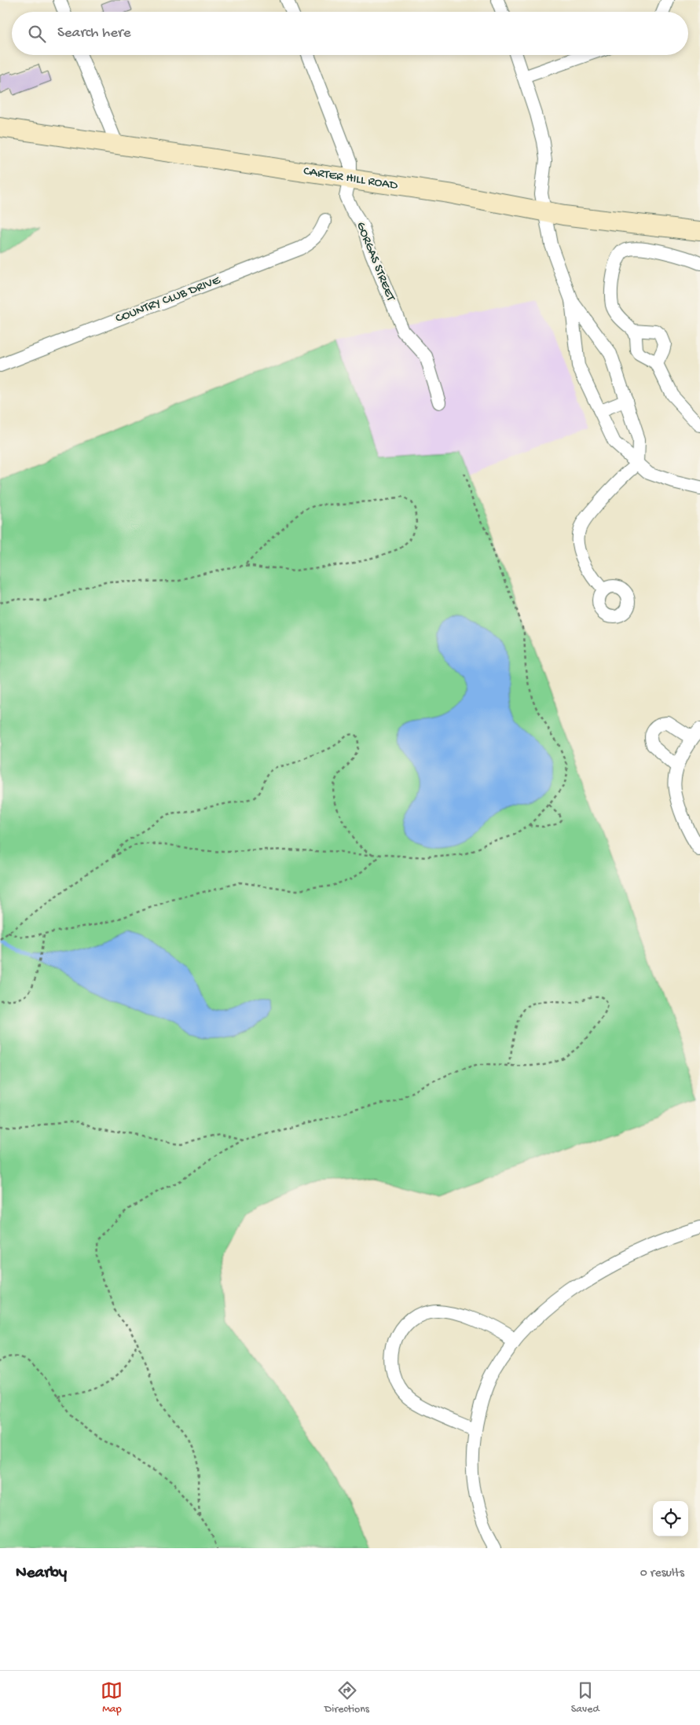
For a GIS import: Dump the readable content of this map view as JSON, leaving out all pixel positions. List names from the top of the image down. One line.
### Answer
{"streets":{"main road":["CARTER HILL ROAD"],"street":["GORGAS STREET","COUNTRY CLUB DRIVE"]},"crossings":[["CARTER HILL ROAD","GORGAS STREET"]],"page":{"search":"Search here","heading":["Nearby","0 results"],"nav":["Map","Directions","Saved"]}}
